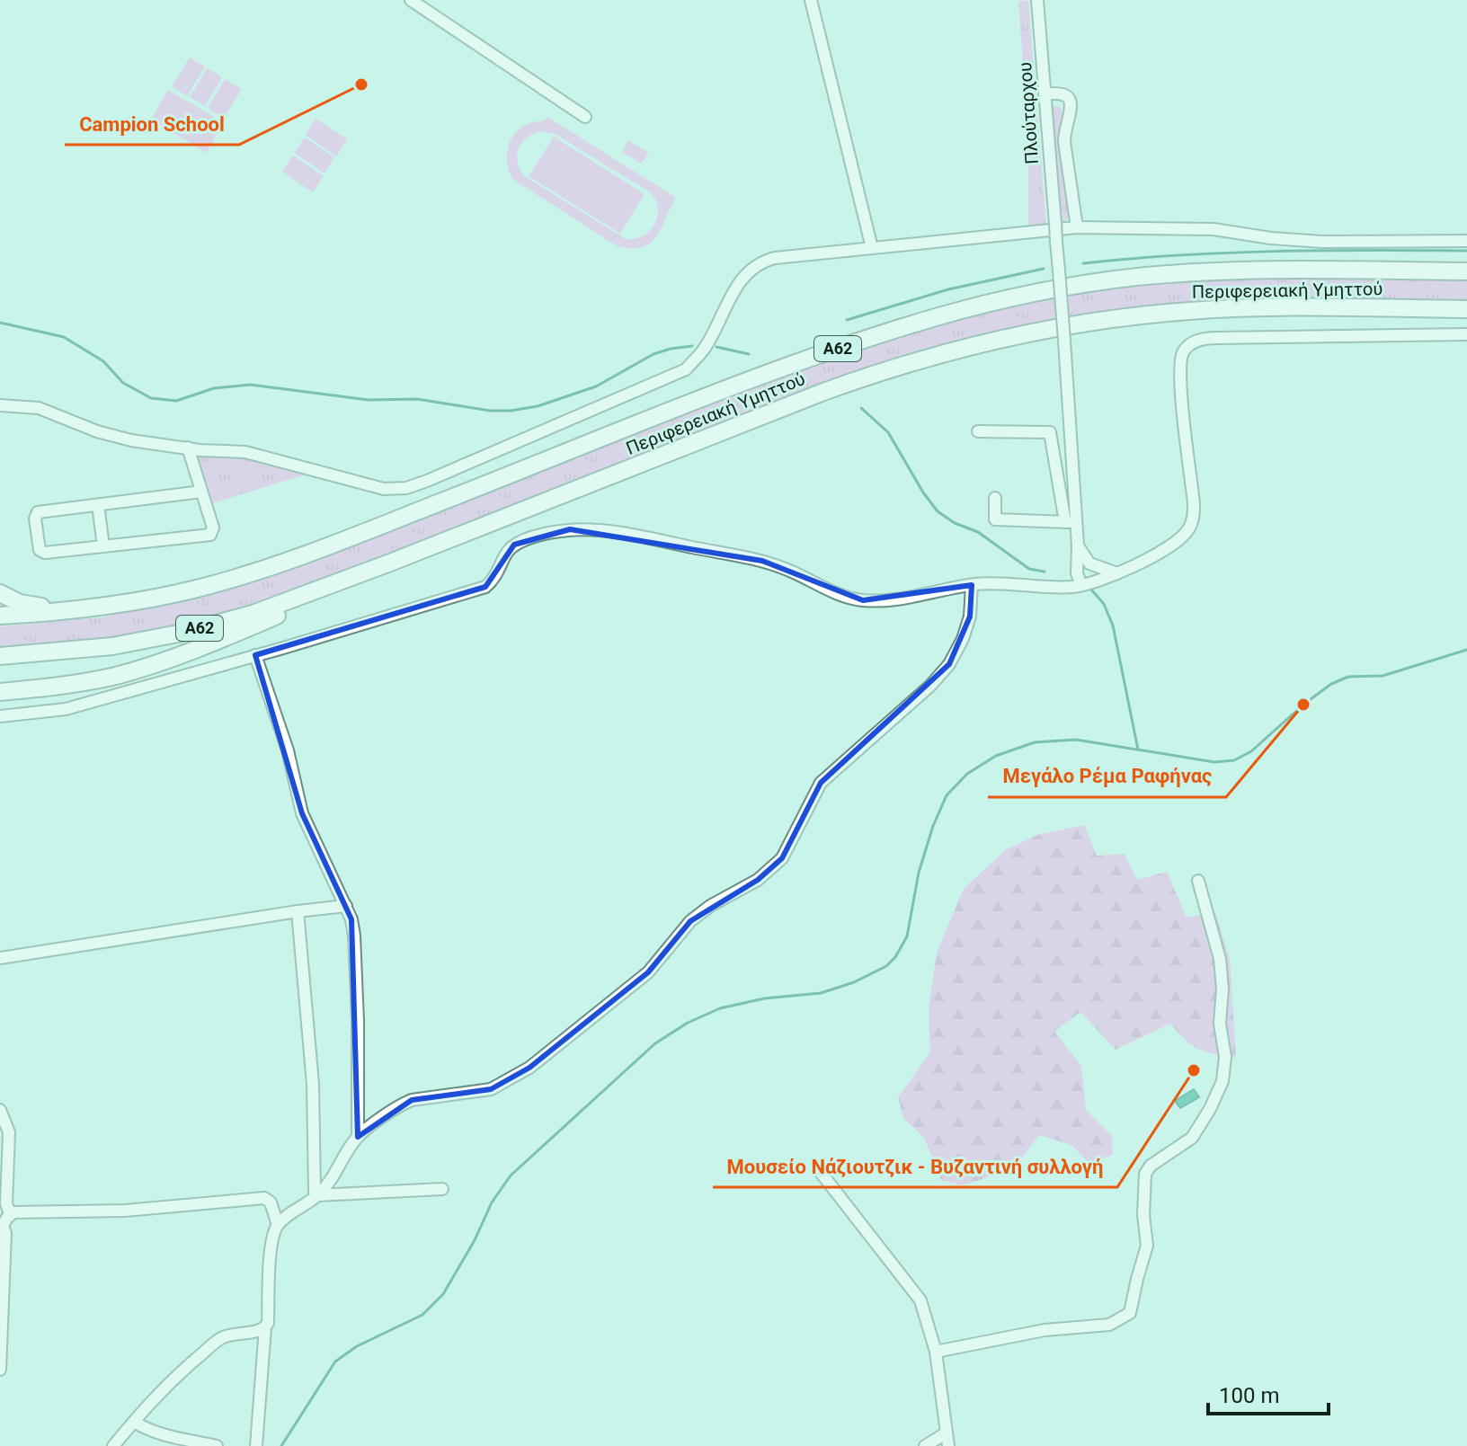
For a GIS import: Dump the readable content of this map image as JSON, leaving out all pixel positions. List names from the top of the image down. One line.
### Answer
{"streets":{"highway":["Περιφερειακή Υμηττού","Α62"],"street":["Πλούταρχου"]},"places":["Campion School","Μεγάλο Ρέμα Ραφήνας","Μουσείο Νάζιουτζικ - Βυζαντινή συλλογή"],"scale_bar":"100 m"}
